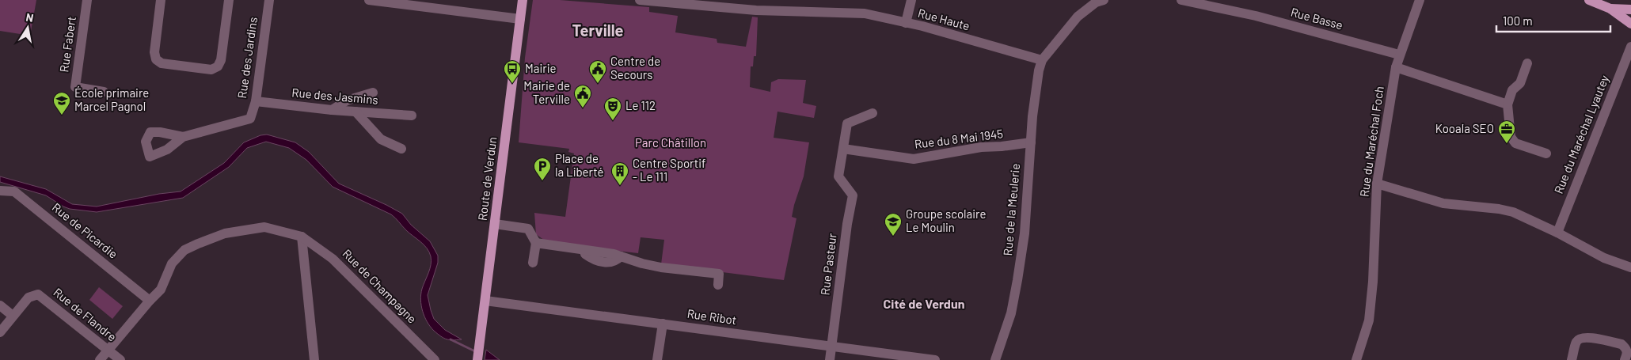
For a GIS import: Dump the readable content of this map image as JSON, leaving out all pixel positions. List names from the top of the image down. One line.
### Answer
{"streets":{"main road":["Route de Verdun"],"street":["Rue Basse","Rue Haute","Rue Fabert","Rue des Jardins","Rue des Jasmins","Rue du Maréchal Lyautey","Rue du 8 Mai 1945","Rue du Maréchal Foch","Rue de la Meulerie","Rue de Picardie","Rue Pasteur","Rue de Champagne","Rue de Flandre","Rue Ribot"]},"crossings":[["Rue Basse","Rue du Maréchal Foch"],["Rue Haute","Rue de la Meulerie"],["Rue des Jardins","Rue des Jasmins"],["Rue du 8 Mai 1945","Rue de la Meulerie"],["Rue du 8 Mai 1945","Rue Pasteur"],["Route de Verdun","Rue Ribot"],["Rue de Picardie","Rue de Champagne"],["Rue Pasteur","Rue Ribot"],["Rue de Champagne","Rue de Flandre"]],"districts":["Terville","Cité de Verdun"],"parks":["Parc Châtillon"],"places":{"bus stop":["Mairie"],"public building":["Centre de Secours","Mairie de Terville"],"school or university":["École primaire Marcel Pagnol","Groupe scolaire Le Moulin"],"theatre":["Le 112"],"office":["Kooala SEO"],"parking":["Place de la Liberté"],"building":["Centre Sportif - Le 111"]},"scale_bar":"100 m","north":"top"}
